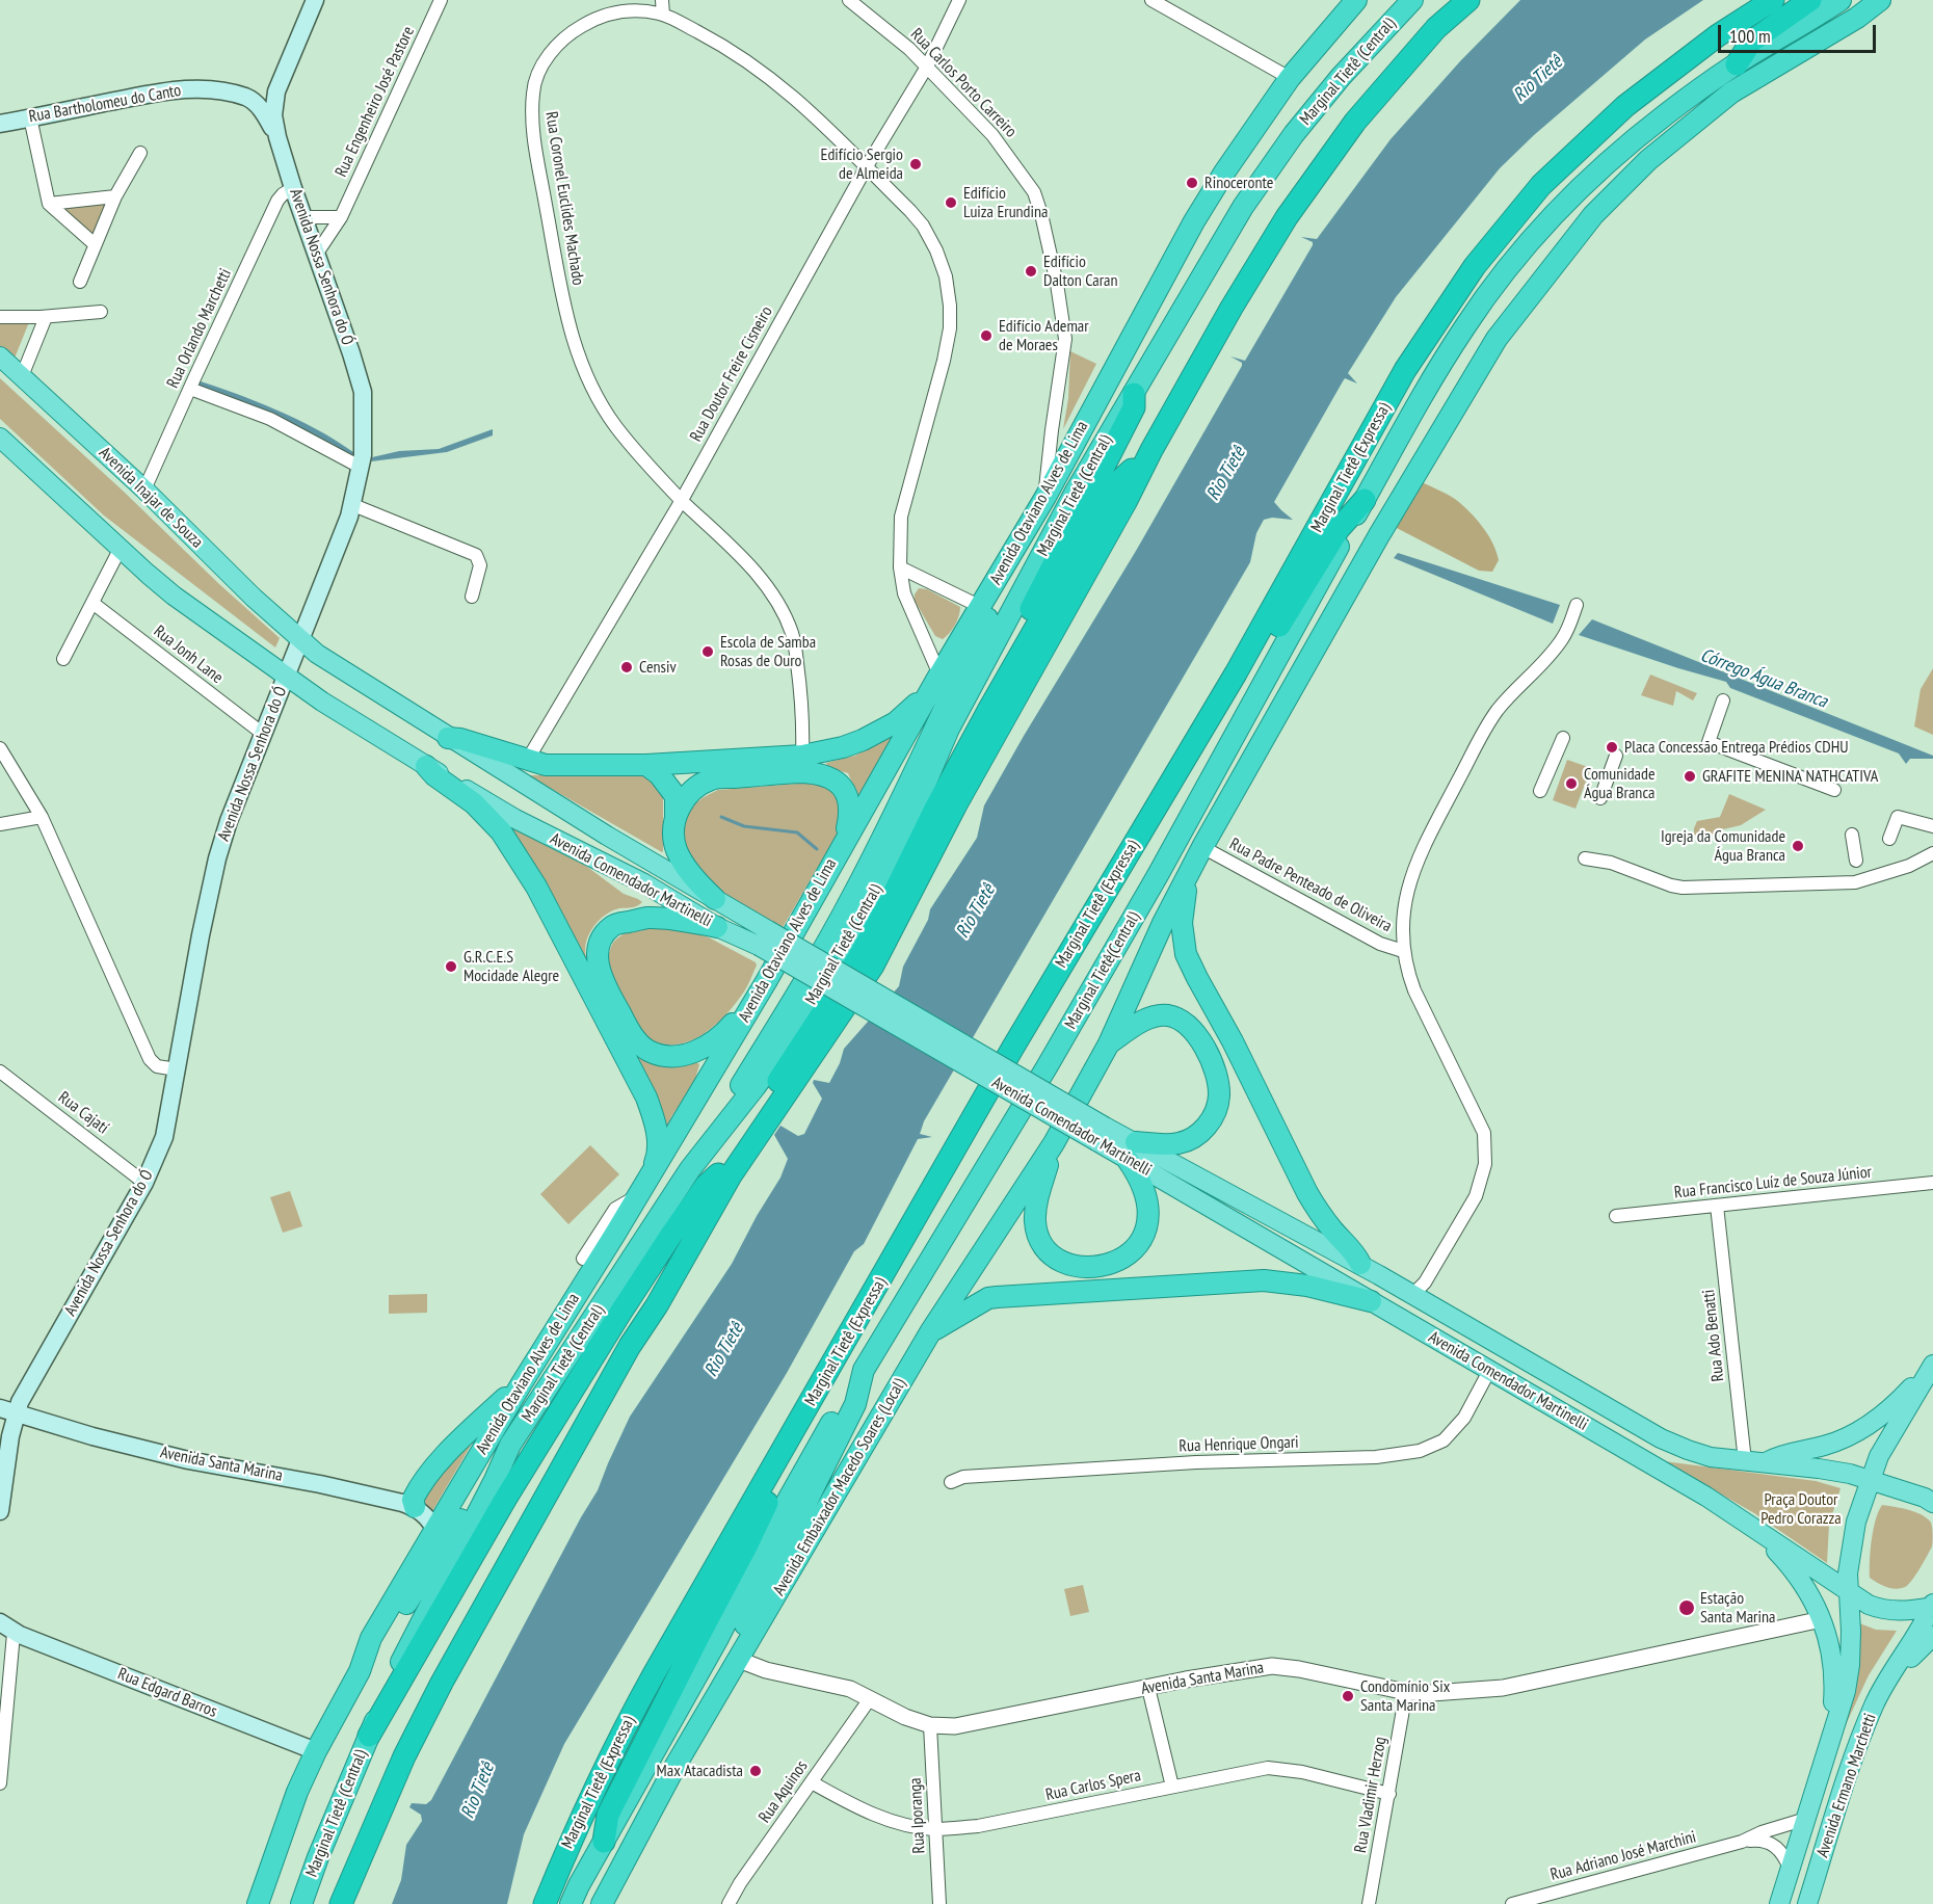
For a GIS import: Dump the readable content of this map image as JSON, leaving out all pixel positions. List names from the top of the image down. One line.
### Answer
{"streets":{"highway":["Marginal Tietê (Central)","Marginal Tietê (Expressa)","Avenida Otaviano Alves de Lima","Marginal Tietê(Central)","Avenida Embaixador Macedo Soares (Local)"],"main road":["Rua Bartholomeu do Canto","Avenida Nossa Senhora do Ó","Avenida Inajar de Souza","Avenida Comendador Martinelli","Avenida Santa Marina","Rua Edgard Barros","Avenida Ermano Marchetti"],"street":["Rua Carlos Porto Carreiro","Rua Engenheiro José Pastore","Rua Coronel Euclides Machado","Rua Orlando Marchetti","Rua Doutor Freire Cisneiro","Rua Jonh Lane","Rua Padre Penteado de Oliveira","Rua Cajatí","Rua Francisco Luíz de Souza Júnior","Rua Ado Benatti","Rua Henrique Ongari","Rua Carlos Spera","Rua Aquinos","Rua Vladimir Herzog","Rua Iporanga","Rua Adriano José Marchini"]},"crossings":[["Rua Carlos Porto Carreiro","Rua Doutor Freire Cisneiro"],["Rua Carlos Porto Carreiro","Avenida Otaviano Alves de Lima"],["Rua Engenheiro José Pastore","Avenida Nossa Senhora do Ó"],["Rua Bartholomeu do Canto","Avenida Nossa Senhora do Ó"],["Rua Coronel Euclides Machado","Rua Doutor Freire Cisneiro"],["Rua Coronel Euclides Machado","Avenida Otaviano Alves de Lima"],["Avenida Nossa Senhora do Ó","Rua Orlando Marchetti"],["Avenida Nossa Senhora do Ó","Avenida Inajar de Souza"],["Avenida Nossa Senhora do Ó","Rua Jonh Lane"],["Avenida Nossa Senhora do Ó","Avenida Comendador Martinelli"],["Avenida Nossa Senhora do Ó","Rua Cajatí"],["Avenida Nossa Senhora do Ó","Avenida Santa Marina"],["Rua Orlando Marchetti","Avenida Inajar de Souza"],["Avenida Inajar de Souza","Avenida Comendador Martinelli"],["Avenida Otaviano Alves de Lima","Rua Edgard Barros"],["Avenida Comendador Martinelli","Rua Ado Benatti"],["Avenida Comendador Martinelli","Rua Henrique Ongari"],["Avenida Comendador Martinelli","Avenida Ermano Marchetti"],["Rua Padre Penteado de Oliveira","Avenida Embaixador Macedo Soares (Local)"],["Rua Francisco Luíz de Souza Júnior","Rua Ado Benatti"],["Avenida Santa Marina","Avenida Embaixador Macedo Soares (Local)"],["Avenida Santa Marina","Rua Aquinos"],["Avenida Santa Marina","Rua Vladimir Herzog"],["Avenida Santa Marina","Rua Iporanga"],["Rua Carlos Spera","Rua Aquinos"],["Rua Carlos Spera","Rua Vladimir Herzog"],["Rua Carlos Spera","Rua Iporanga"],["Avenida Ermano Marchetti","Rua Adriano José Marchini"]],"water":["Rio Tietê","Córrego Água Branca"],"parks":["Praça Doutor Pedro Corazza"],"places":["Edifício Sergio de Almeida","Rinoceronte","Edifício Luiza Erundina","Edifício Dalton Caran","Edifício Ademar de Moraes","Escola de Samba Rosas de Ouro","Censiv","Placa Concessão Entrega Prédios CDHU","GRAFITE MENINA NATHCATIVA","Comunidade Água Branca","Igreja da Comunidade Água Branca","G.R.C.E.S Mocidade Alegre","Estação Santa Marina","Condomínio Six Santa Marina","Max Atacadista"],"scale_bar":"100 m"}
